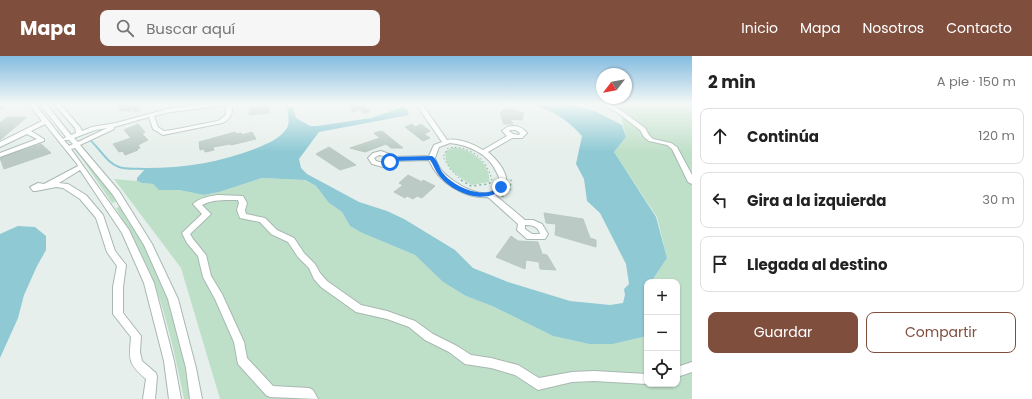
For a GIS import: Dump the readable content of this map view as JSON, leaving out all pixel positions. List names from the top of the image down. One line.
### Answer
{"north":"bottom left","page":{"header":"Mapa","search":"Buscar aquí","nav":["Inicio","Mapa","Nosotros","Contacto"],"heading":["2 min","A pie · 150 m"],"list":[["Continúa","120 m"],["Gira a la izquierda","30 m"],"Llegada al destino"],"map_buttons":["+","−"],"buttons":["Guardar","Compartir"]}}
